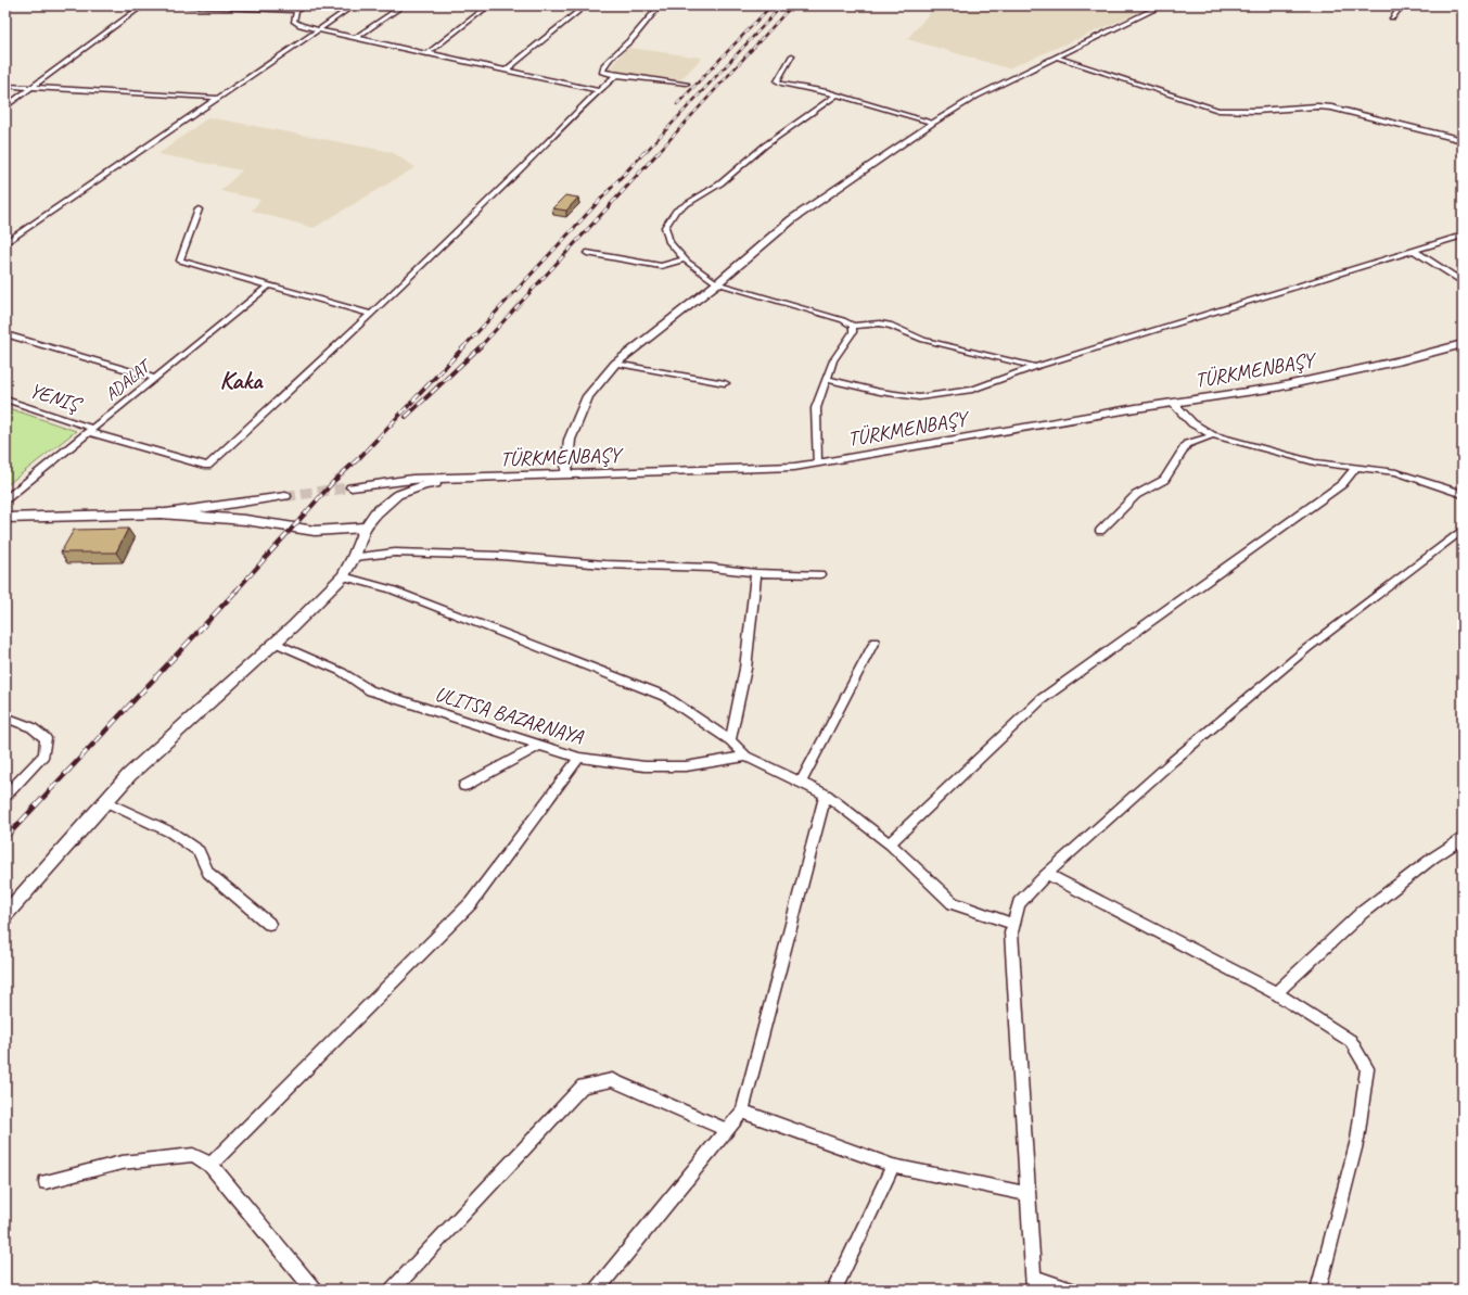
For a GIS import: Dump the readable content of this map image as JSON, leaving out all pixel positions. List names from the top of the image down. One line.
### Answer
{"streets":{"street":["TÜRKMENBAŞY","ADALAT","YENIŞ","ULITSA BAZARNAYA"]},"crossings":[["ADALAT","YENIŞ"]],"districts":["Kaka"]}
